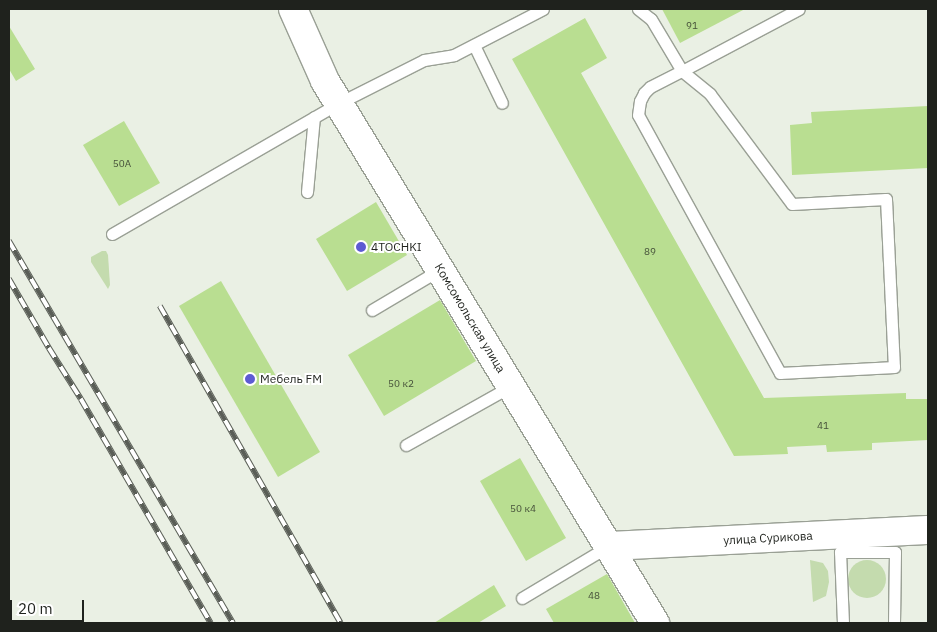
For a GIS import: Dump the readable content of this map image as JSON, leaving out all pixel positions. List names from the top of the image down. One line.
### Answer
{"streets":{"main road":["Комсомольская улица","улица Сурикова"]},"crossings":[["Комсомольская улица","улица Сурикова"]],"places":["4TOCHKI","Мебель FM"],"house_numbers":["91","50А","89","50 к2","41","50 к4","48"],"scale_bar":"20 m"}
